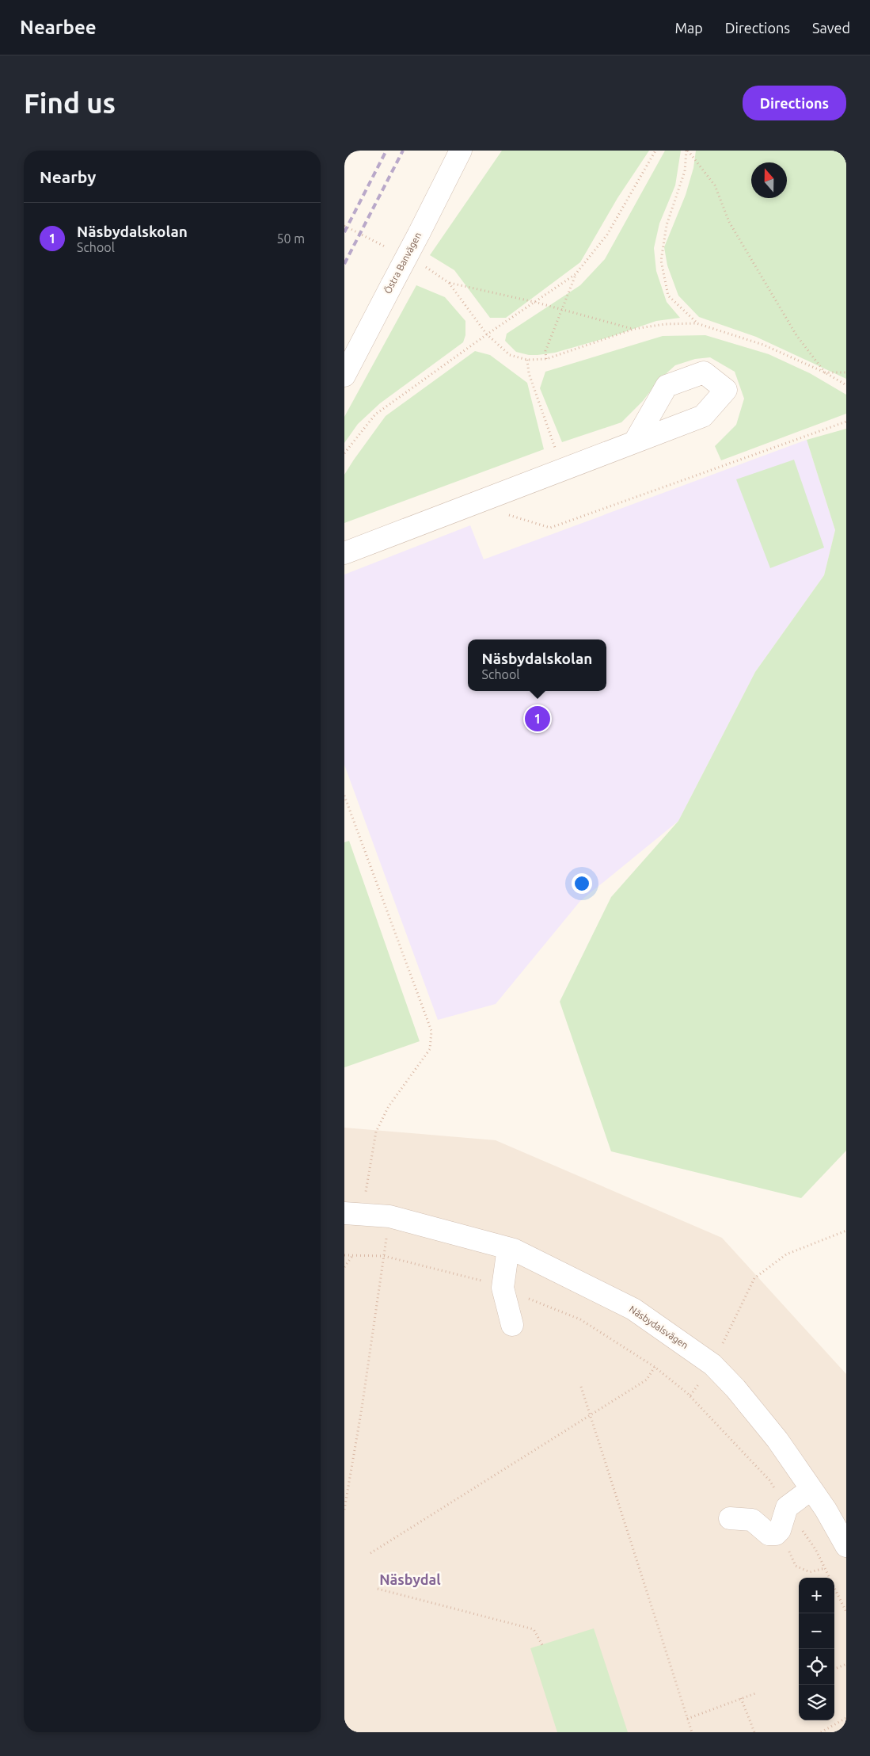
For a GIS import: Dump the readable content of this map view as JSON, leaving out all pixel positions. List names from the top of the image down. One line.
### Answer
{"streets":{"street":["Östra Banvägen","Näsbydalsvägen"]},"districts":["Näsbydal"],"north":"top","page":{"header":"Nearbee","nav":["Map","Directions","Saved"],"buttons":"Directions","title":"Find us","heading":"Nearby","list":[{"mark":"1","name":"Näsbydalskolan","note":"School","value":"50 m"}],"popup":["Näsbydalskolan","School"],"pins":"1","map_buttons":["+","−"]}}
